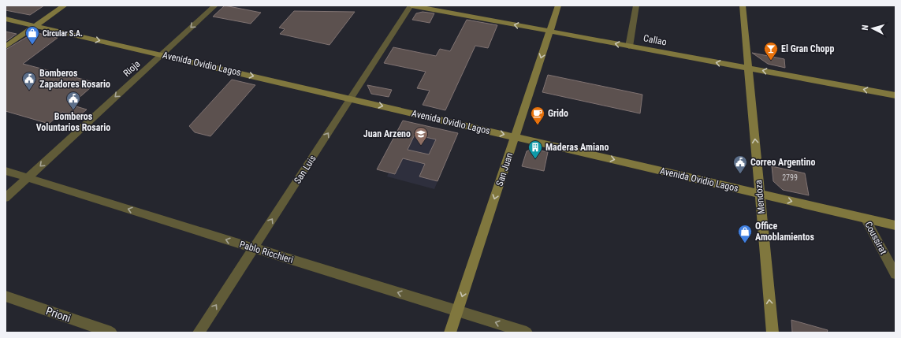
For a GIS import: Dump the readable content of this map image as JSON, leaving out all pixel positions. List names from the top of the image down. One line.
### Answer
{"streets":{"main road":["Callao","Avenida Ovidio Lagos","San Juan","Mendoza"],"street":["Rioja","San Luis","Coussirat","Pablo Ricchieri","Prioni"]},"crossings":[["Callao","San Luis"],["Callao","San Juan"],["Callao","Mendoza"],["Avenida Ovidio Lagos","Rioja"],["Avenida Ovidio Lagos","San Luis"],["Avenida Ovidio Lagos","San Juan"],["Avenida Ovidio Lagos","Mendoza"],["Avenida Ovidio Lagos","Coussirat"],["Rioja","Pablo Ricchieri"],["San Luis","Pablo Ricchieri"],["San Juan","Pablo Ricchieri"]],"one_way":["Callao","Avenida Ovidio Lagos","Rioja","San Luis","San Juan","Mendoza","Pablo Ricchieri"],"places":{"shop":["Circular S.A.","Office Amoblamientos"],"bar":["El Gran Chopp"],"public building":["Bomberos Zapadores Rosario","Bomberos Voluntarios Rosario","Correo Argentino"],"cafe":["Grido"],"school or university":["Juan Arzeno"],"building":["Maderas Amiano"]},"house_numbers":["2799"],"north":"left"}
